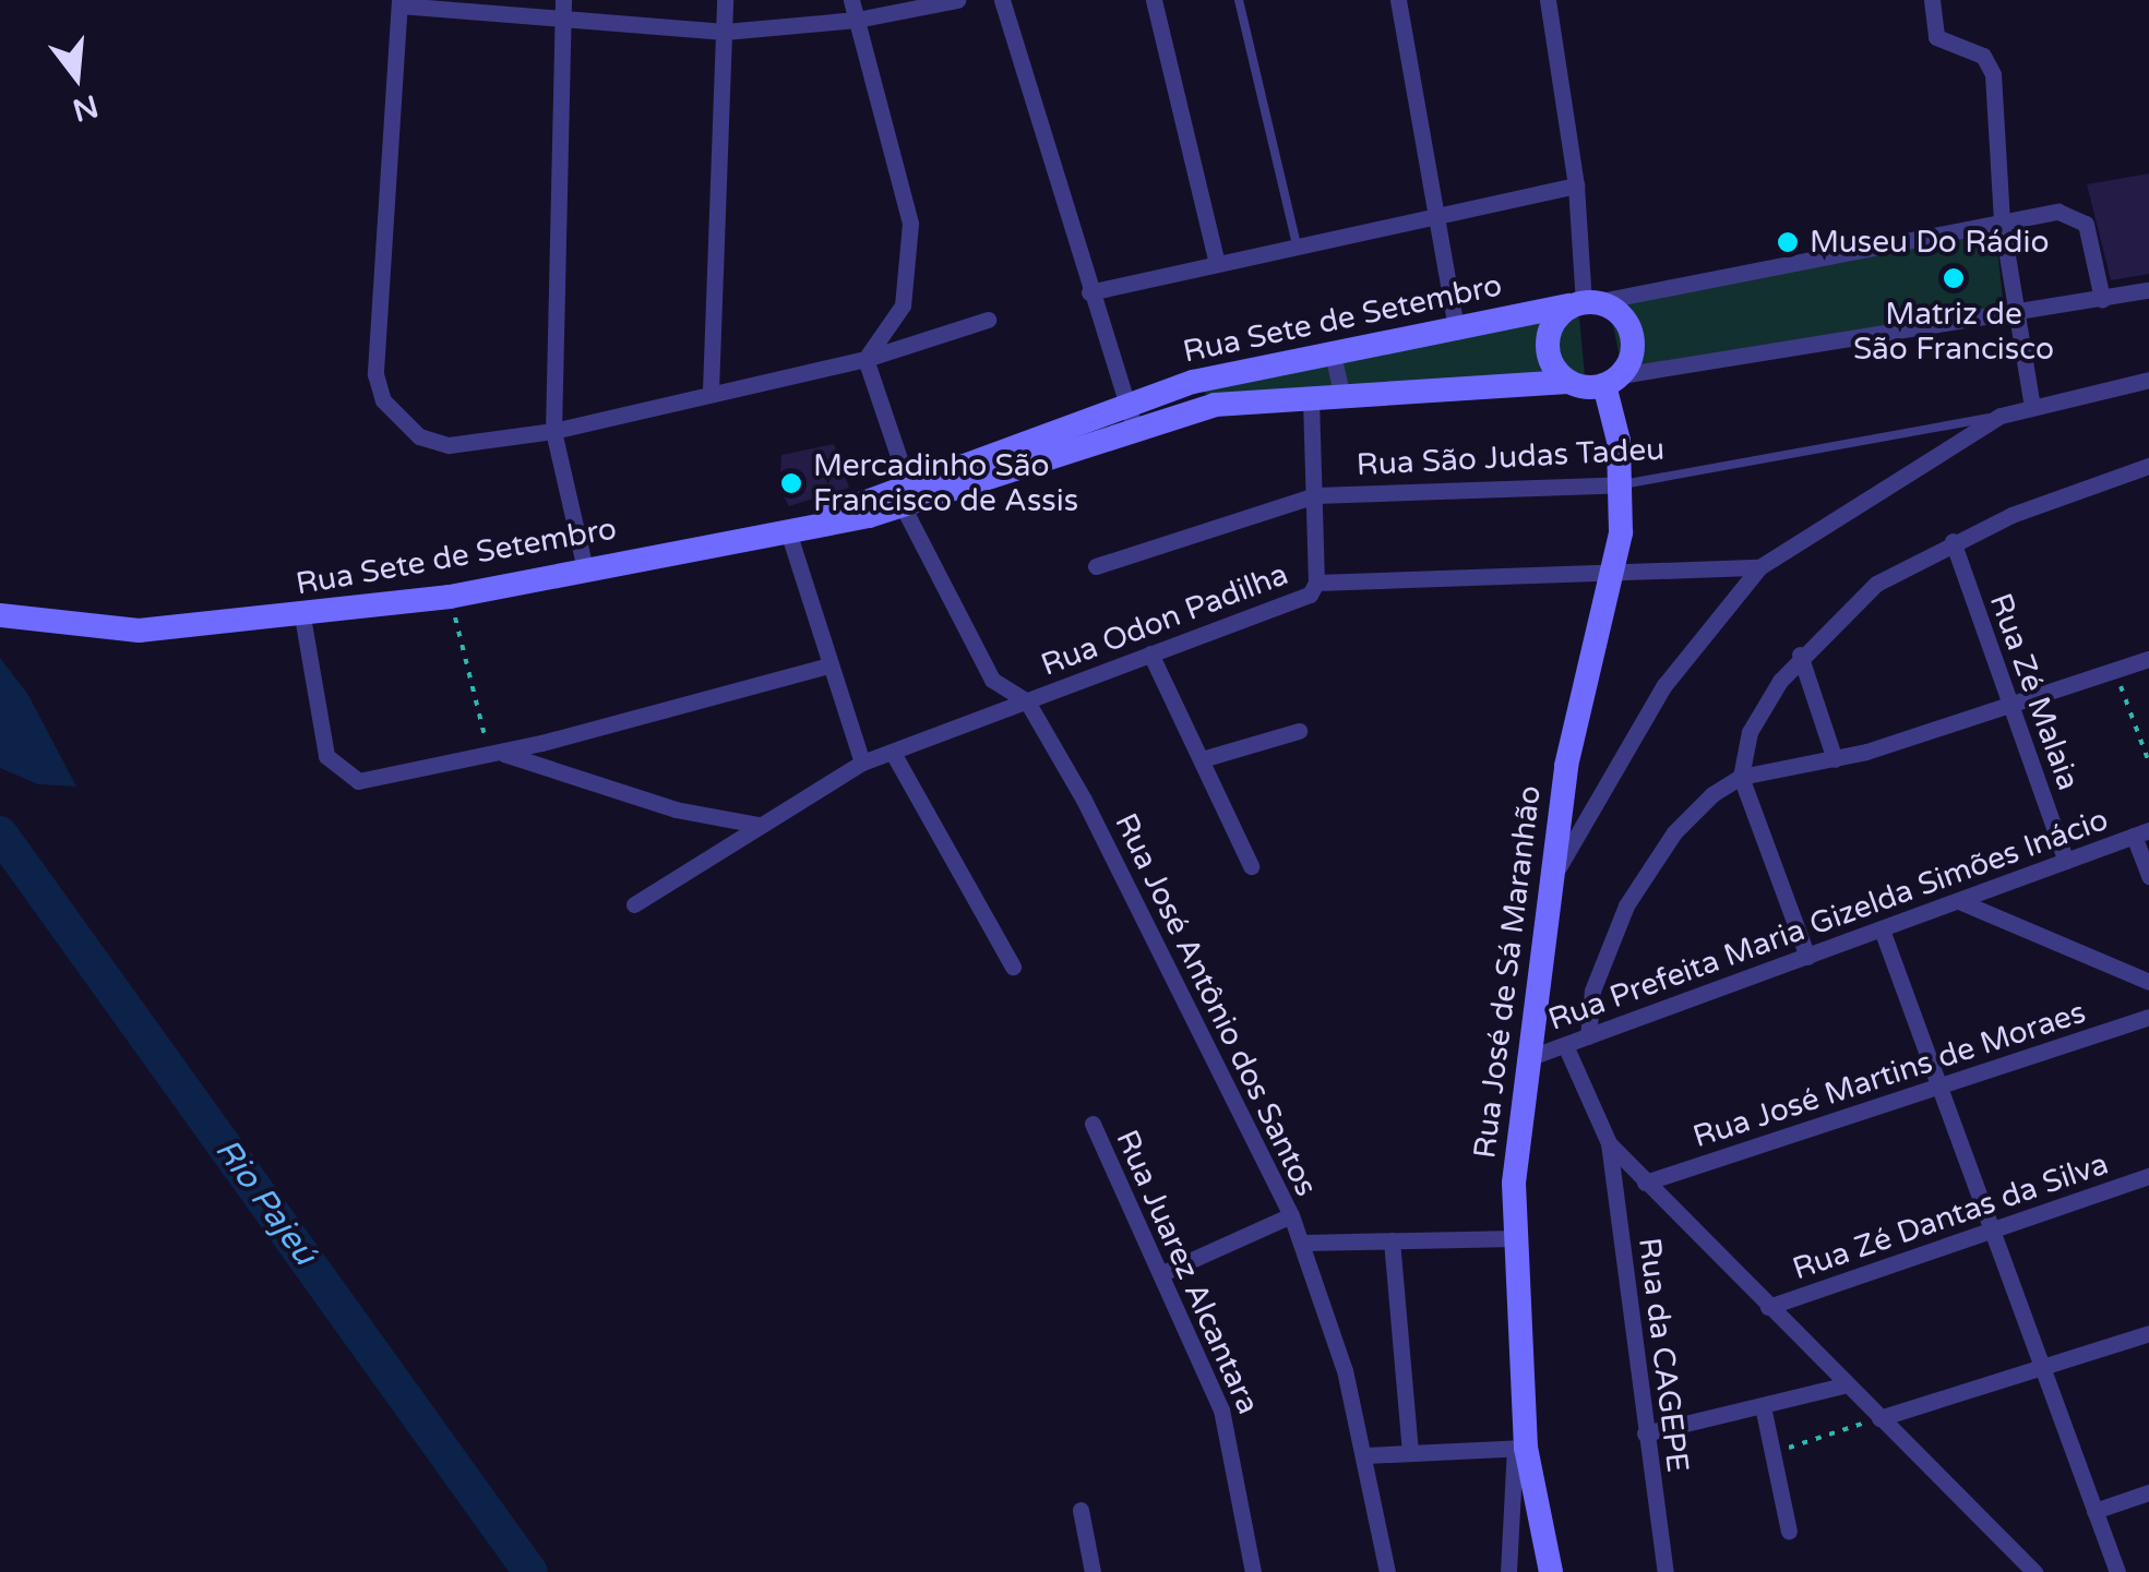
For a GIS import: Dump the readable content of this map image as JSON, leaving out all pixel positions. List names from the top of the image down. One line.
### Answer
{"streets":{"street":["Rua Sete de Setembro","Rua São Judas Tadeu","Rua Odon Padilha","Rua Zé Malaia","Rua Prefeita Maria Gizelda Simões Inácio","Rua José de Sá Maranhão","Rua José Antônio dos Santos","Rua José Martins de Moraes","Rua Zé Dantas da Silva","Rua Juarez Alcantara","Rua da CAGEPE"]},"crossings":[["Rua Sete de Setembro","Rua José de Sá Maranhão"],["Rua Sete de Setembro","Rua José Antônio dos Santos"],["Rua São Judas Tadeu","Rua José de Sá Maranhão"],["Rua Odon Padilha","Rua José de Sá Maranhão"],["Rua Odon Padilha","Rua José Antônio dos Santos"],["Rua Zé Malaia","Rua Prefeita Maria Gizelda Simões Inácio"],["Rua Prefeita Maria Gizelda Simões Inácio","Rua José de Sá Maranhão"]],"water":["Rio Pajeú"],"places":["Museu Do Rádio","Matriz de São Francisco","Mercadinho São Francisco de Assis"],"north":"bottom"}
